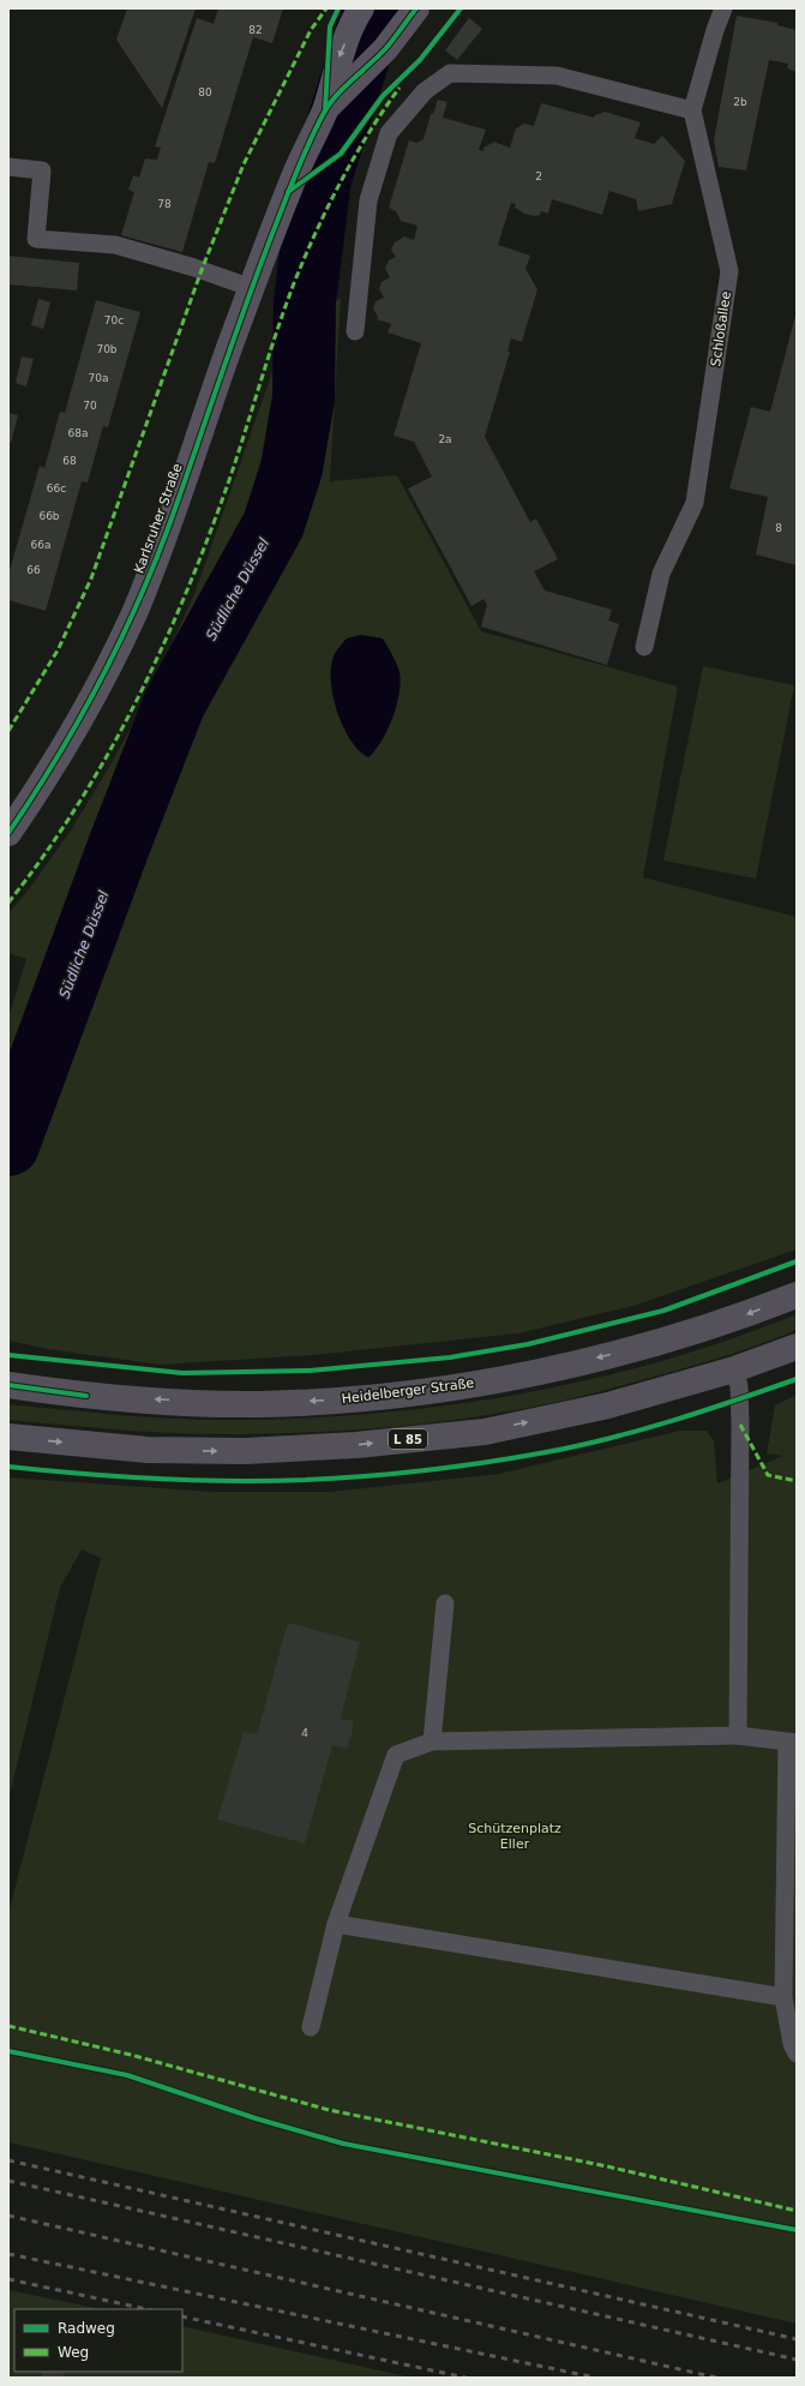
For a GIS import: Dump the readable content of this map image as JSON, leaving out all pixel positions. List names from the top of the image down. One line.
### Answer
{"streets":{"main road":["Karlsruher Straße","Heidelberger Straße","L 85"],"lane":["Schloßallee"]},"water":["Südliche Düssel"],"parks":["Schützenplatz Eller"],"house_numbers":["82","80","2b","2","78","70c","70b","70a","70","68a","2a","68","66c","66b","8","66a","66","4"],"legend":["Radweg","Weg"]}
